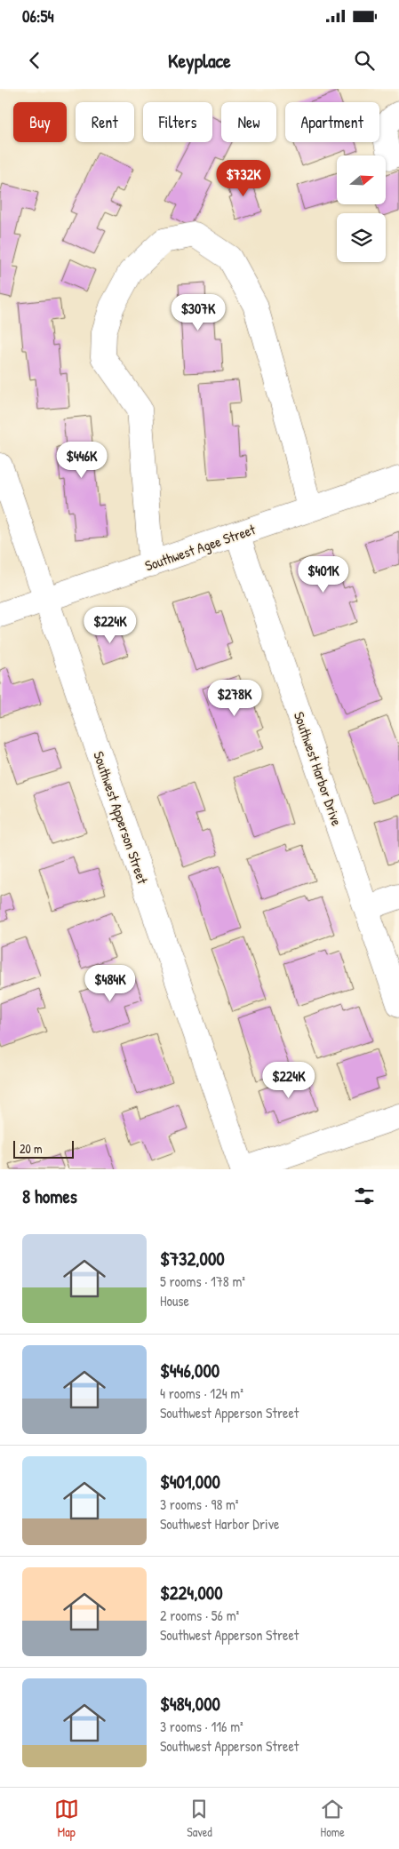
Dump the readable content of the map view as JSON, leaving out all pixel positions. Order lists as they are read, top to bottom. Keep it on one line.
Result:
{"streets":{"street":["Southwest Agee Street","Southwest Harbor Drive","Southwest Apperson Street"]},"crossings":[["Southwest Agee Street","Southwest Harbor Drive"],["Southwest Agee Street","Southwest Apperson Street"]],"scale_bar":"20 m","north":"right","page":{"status":"06:54","header":"Keyplace","chip":["Buy","Rent","Filters","New","Apartment"],"price":["$732K","$307K","$446K","$401K","$224K","$278K","$484K","$224K"],"scale":"20 m","heading":"8 homes","list":[{"name":"$732,000","note":"5 rooms · 178 m² · House"},{"name":"$446,000","note":"4 rooms · 124 m² · Southwest Apperson Street"},{"name":"$401,000","note":"3 rooms · 98 m² · Southwest Harbor Drive"},{"name":"$224,000","note":"2 rooms · 56 m² · Southwest Apperson Street"},{"name":"$484,000","note":"3 rooms · 116 m² · Southwest Apperson Street"}],"tabs":["Map","Saved","Home"]}}
